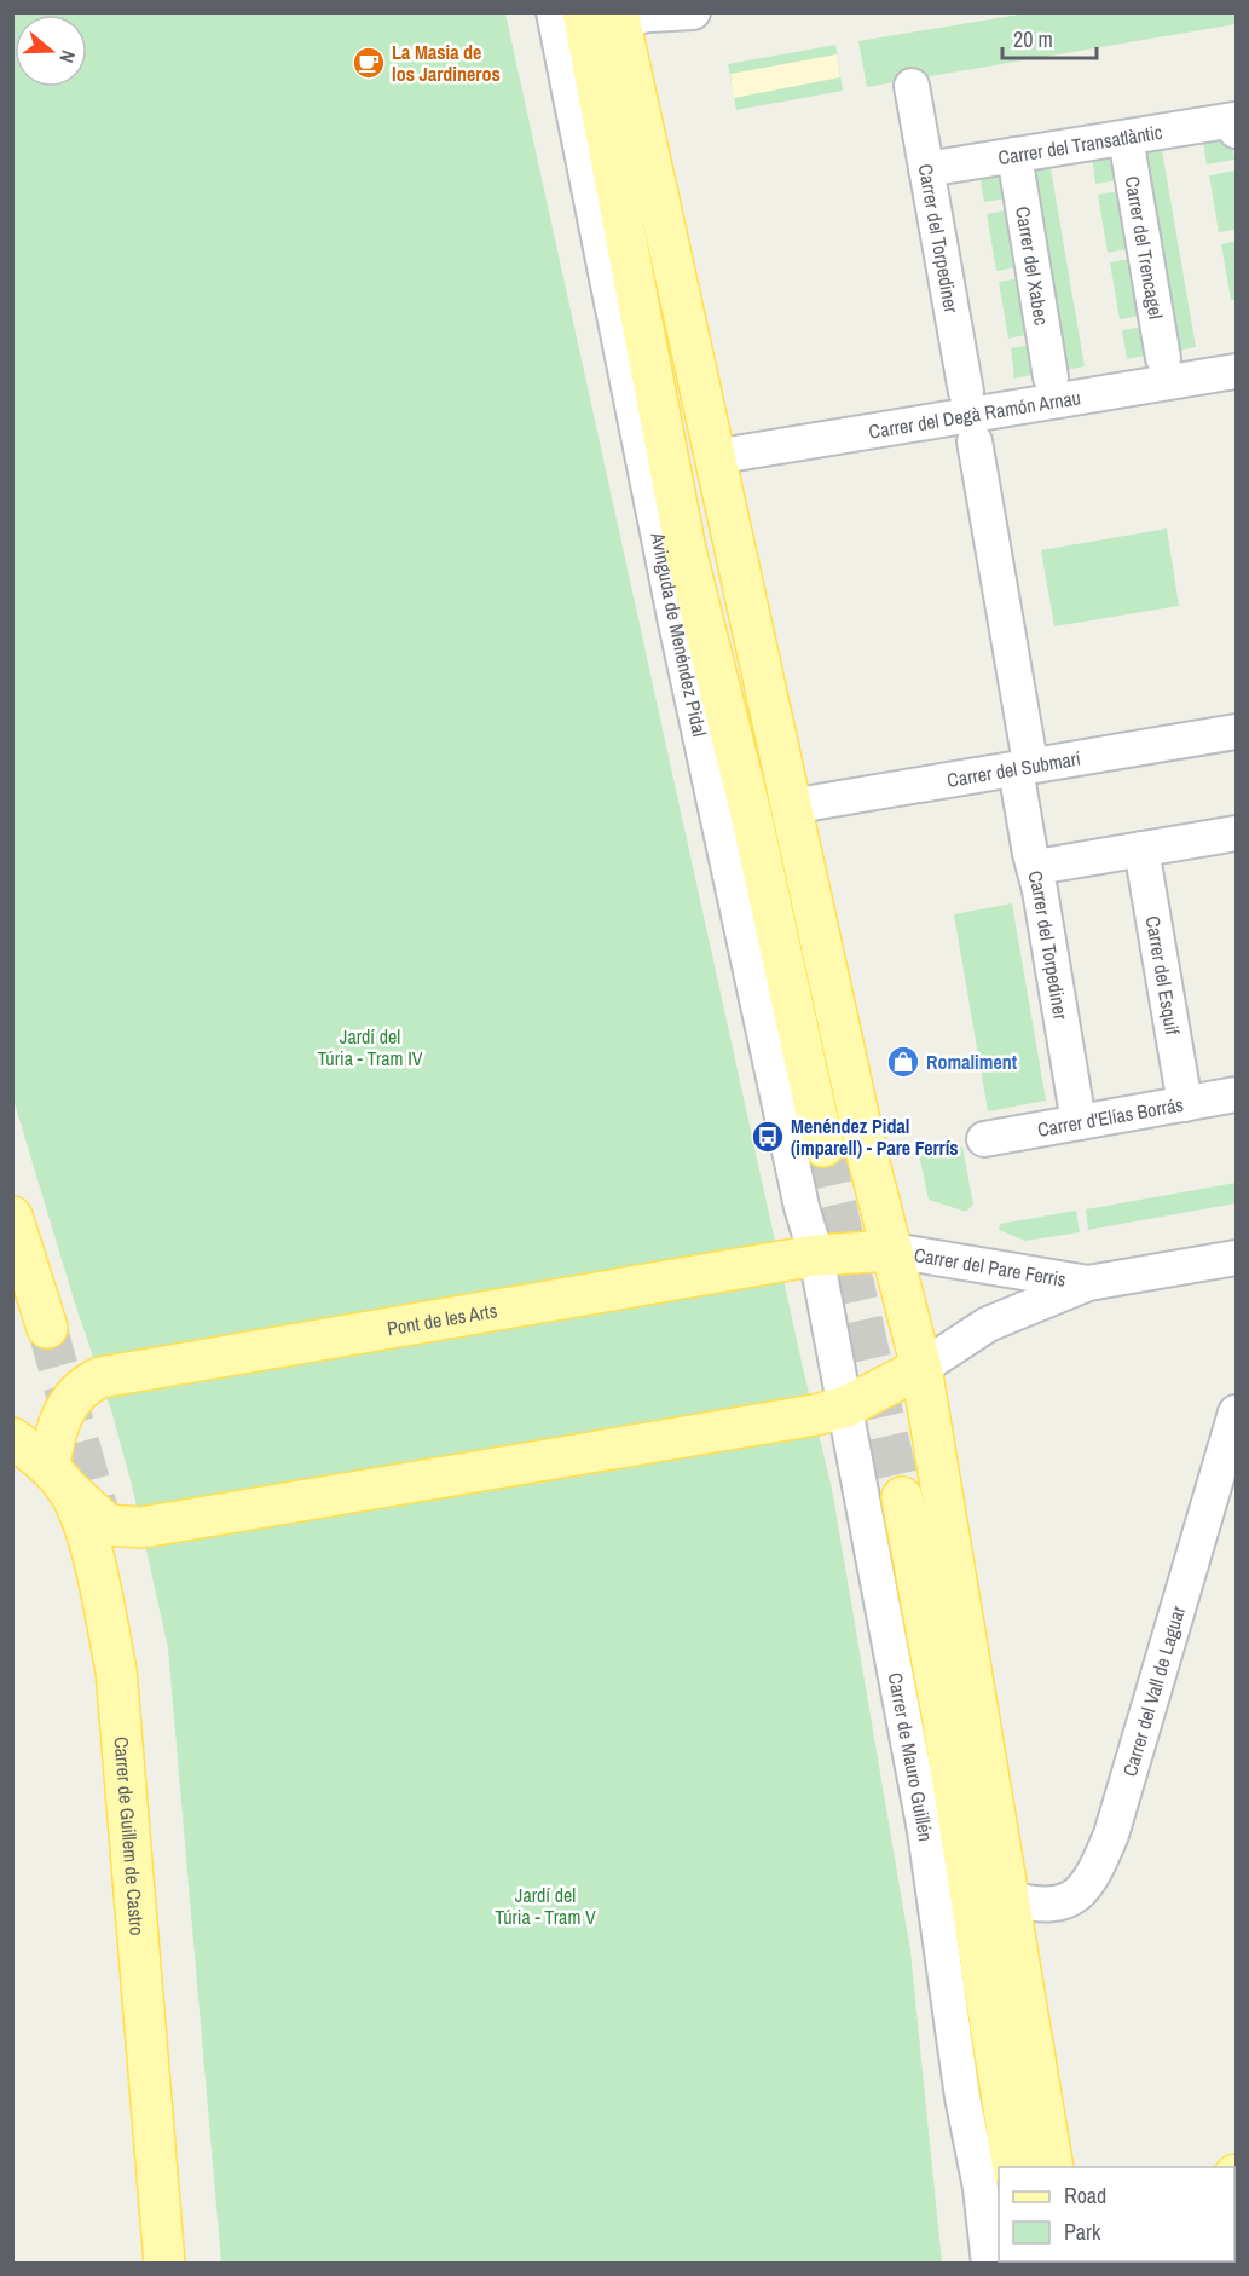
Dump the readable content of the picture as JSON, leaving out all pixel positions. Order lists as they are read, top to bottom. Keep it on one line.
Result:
{"streets":{"main road":["Avinguda de Menéndez Pidal","Pont de les Arts","Carrer de Mauro Guillén","Carrer de Guillem de Castro"],"street":["Carrer del Transatlàntic","Carrer del Torpediner","Carrer del Trencagel","Carrer del Xabec","Carrer del Degà Ramón Arnau","Carrer del Submarí","Carrer del Esquif","Carrer d'Elías Borrás","Carrer del Pare Ferris","Carrer del Vall de Laguar"]},"crossings":[["Carrer del Transatlàntic","Carrer del Torpediner"],["Carrer del Transatlàntic","Carrer del Trencagel"],["Carrer del Transatlàntic","Carrer del Xabec"],["Carrer del Torpediner","Carrer del Submarí"],["Carrer del Torpediner","Carrer d'Elías Borrás"],["Carrer del Degà Ramón Arnau","Avinguda de Menéndez Pidal"],["Avinguda de Menéndez Pidal","Carrer del Submarí"],["Avinguda de Menéndez Pidal","Carrer del Pare Ferris"],["Avinguda de Menéndez Pidal","Pont de les Arts"],["Avinguda de Menéndez Pidal","Carrer de Mauro Guillén"],["Carrer del Esquif","Carrer d'Elías Borrás"],["Carrer del Pare Ferris","Pont de les Arts"],["Pont de les Arts","Carrer de Mauro Guillén"],["Pont de les Arts","Carrer de Guillem de Castro"]],"parks":["Jardí del Túria - Tram IV","Jardí del Túria - Tram V"],"places":{"cafe":["La Masia de los Jardineros"],"shop":["Romaliment"],"bus stop":["Menéndez Pidal (imparell) - Pare Ferrís"]},"legend":["Road","Park"],"scale_bar":"20 m","north":"right"}
